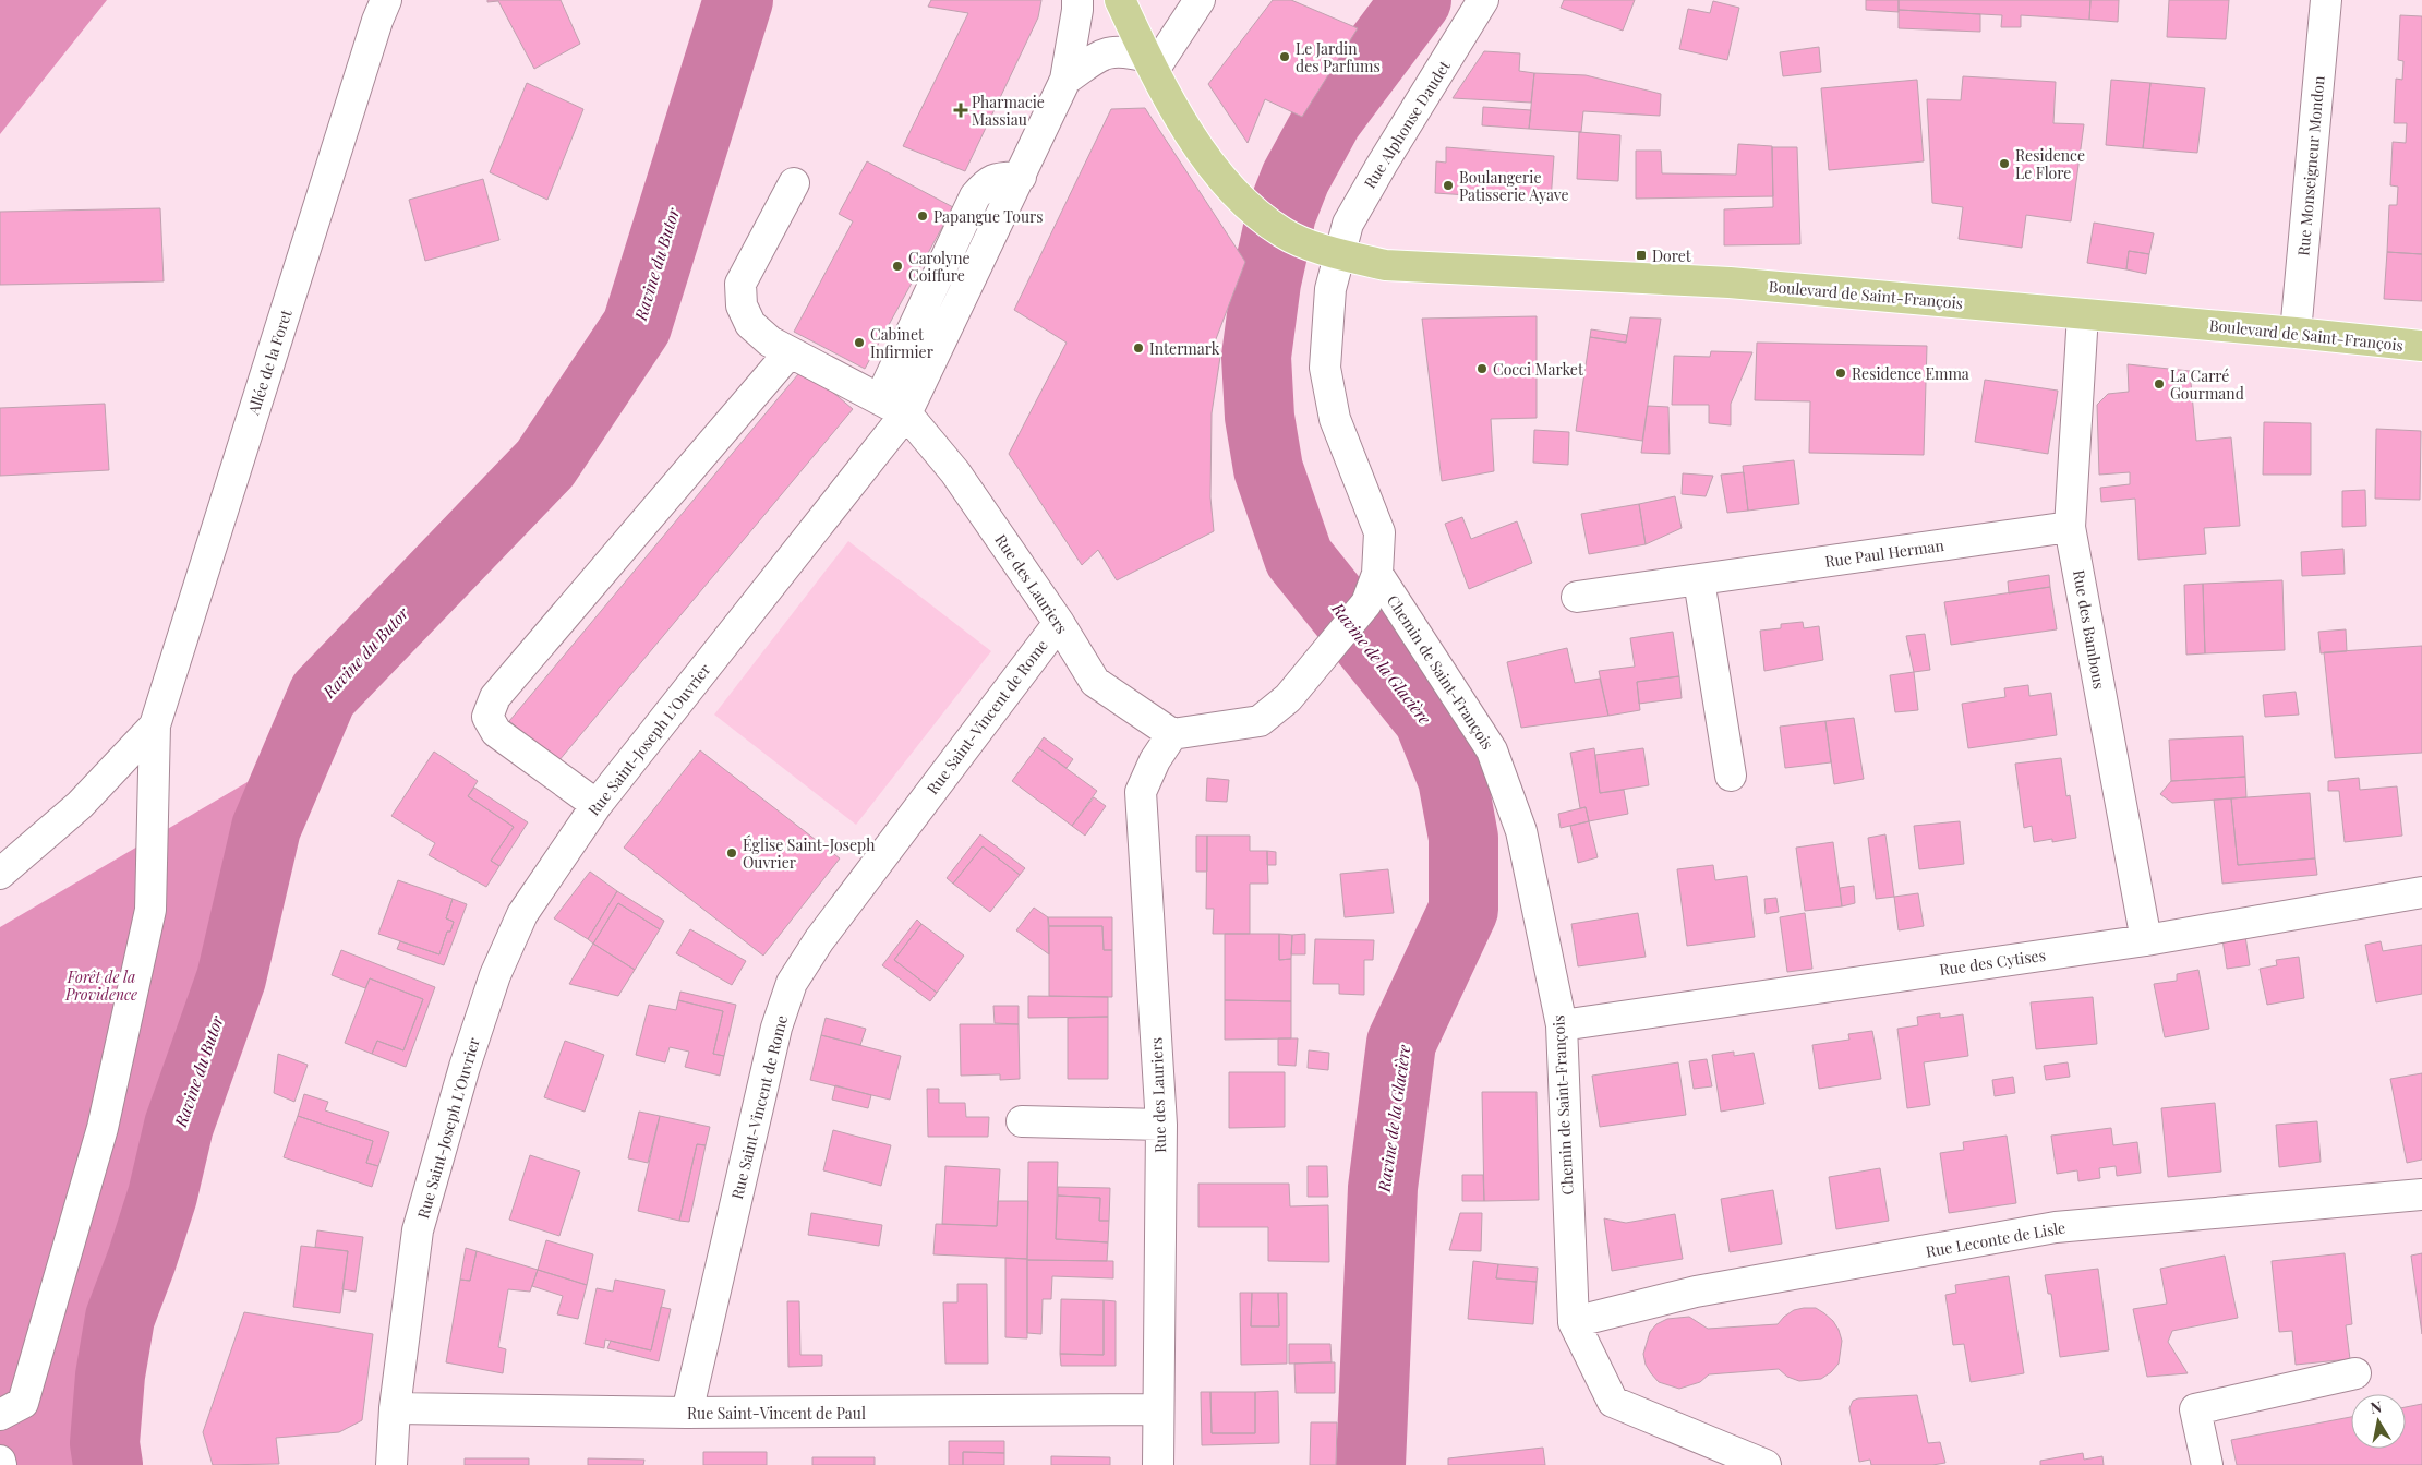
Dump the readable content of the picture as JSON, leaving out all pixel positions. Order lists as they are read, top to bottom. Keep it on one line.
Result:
{"streets":{"main road":["Boulevard de Saint-François"],"street":["Rue Alphonse Daudet","Rue Monseigneur Mondon","Allée de la Foret","Rue Paul Herman","Rue des Lauriers","Rue des Bambous","Chemin de Saint-François","Rue Saint-Vincent de Rome","Rue Saint-Joseph L'Ouvrier","Rue des Cytises","Rue Leconte de Lisle","Rue Saint-Vincent de Paul"]},"crossings":[["Rue Alphonse Daudet","Boulevard de Saint-François"],["Rue Monseigneur Mondon","Boulevard de Saint-François"],["Boulevard de Saint-François","Rue des Bambous"],["Boulevard de Saint-François","Rue Saint-Joseph L'Ouvrier"],["Rue Paul Herman","Rue des Bambous"],["Rue des Lauriers","Rue Saint-Vincent de Rome"],["Rue des Lauriers","Rue Saint-Joseph L'Ouvrier"],["Rue des Lauriers","Rue Saint-Vincent de Paul"],["Rue des Bambous","Rue des Cytises"],["Chemin de Saint-François","Rue des Cytises"],["Chemin de Saint-François","Rue Leconte de Lisle"],["Rue Saint-Vincent de Rome","Rue Saint-Vincent de Paul"],["Rue Saint-Joseph L'Ouvrier","Rue Saint-Vincent de Paul"]],"water":["Ravine du Butor","Ravine de la Glacière"],"parks":["Forêt de la Providence"],"places":{"other":["Le Jardin des Parfums","Residence Le Flore","Boulangerie Patisserie Ayave","Papangue Tours","Carolyne Coiffure","Cabinet Infirmier","Intermark","Cocci Market","Residence Emma","La Carré Gourmand","Église Saint-Joseph Ouvrier"],"health":["Pharmacie Massiau"],"transit":["Doret"]},"north":"top"}
